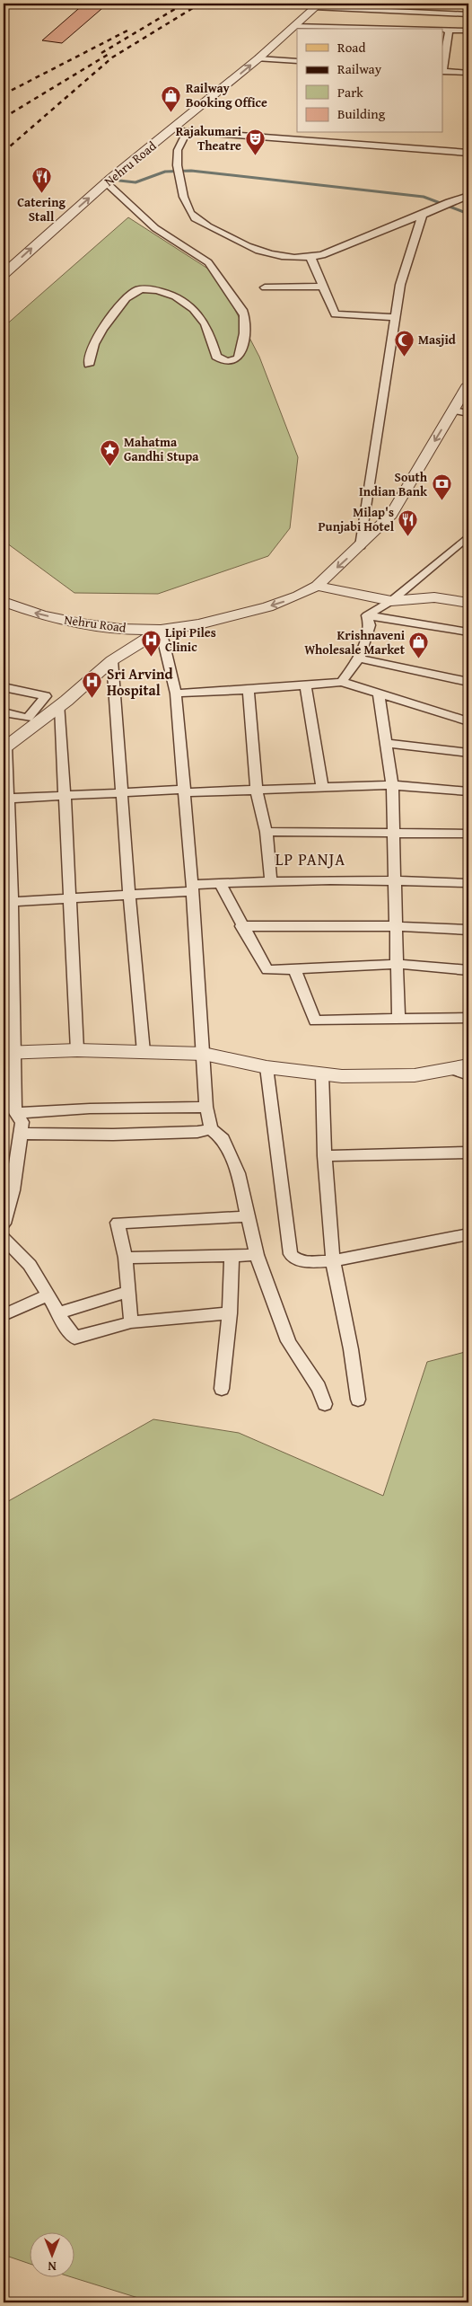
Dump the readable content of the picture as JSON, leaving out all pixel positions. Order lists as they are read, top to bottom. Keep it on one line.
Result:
{"streets":{"street":["Nehru Road"]},"districts":["LP PANJA"],"places":{"shop":["Railway Booking Office","Krishnaveni Wholesale Market"],"theatre":["Rajakumari Theatre"],"restaurant":["Catering Stall","Milap's Punjabi Hotel"],"mosque":["Masjid"],"place":["Mahatma Gandhi Stupa"],"bank":["South Indian Bank"],"hospital":["Lipi Piles Clinic","Sri Arvind Hospital"]},"legend":["Road","Railway","Park","Building"],"north":"bottom"}
